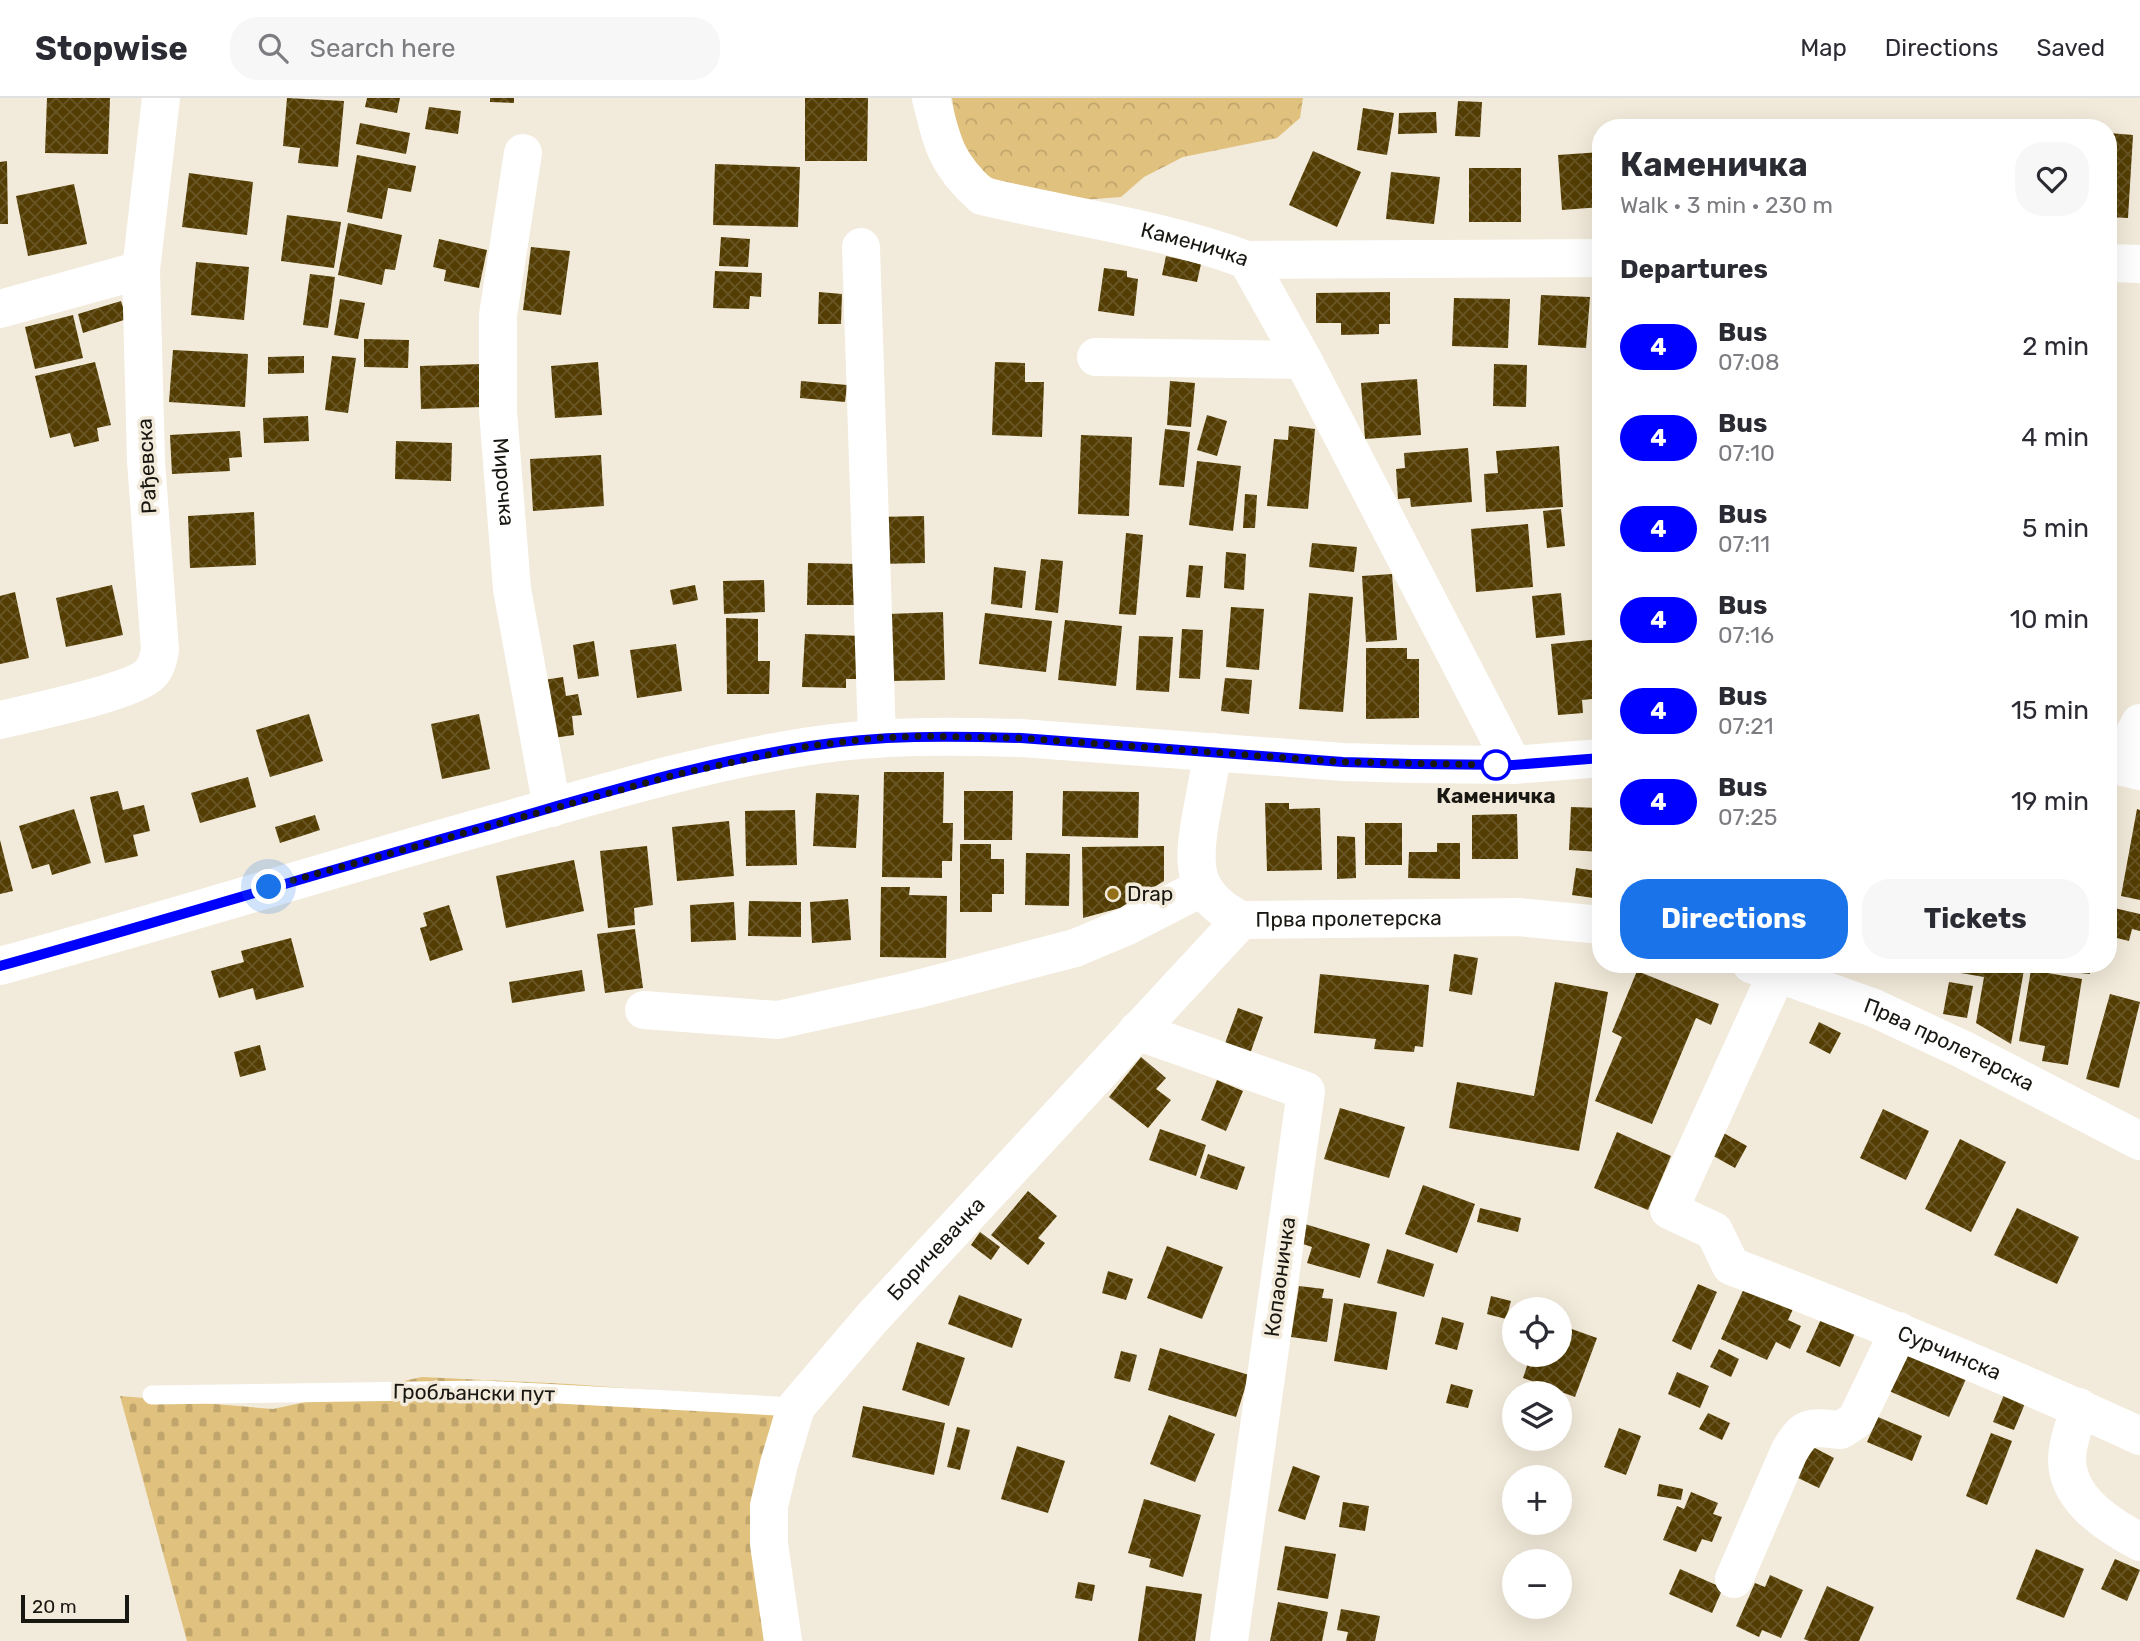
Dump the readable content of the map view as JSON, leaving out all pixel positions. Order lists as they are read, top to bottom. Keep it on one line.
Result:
{"streets":{"street":["Каменичка","Рађевска","Мирочка","Прва пролетерска","Боричевачка","Копаоничка","Сурчинска"],"lane":["Гробљански пут"]},"crossings":[["Прва пролетерска","Боричевачка"],["Боричевачка","Копаоничка"],["Боричевачка","Гробљански пут"]],"places":["Каменичка","Drap"],"lines":["bus line 4"],"scale_bar":"20 m","page":{"header":"Stopwise","search":"Search here","nav":["Map","Directions","Saved"],"heading":[["Каменичка","Walk · 3 min · 230 m"],"Departures"],"list":[{"mark":"4","name":"Bus","note":"07:08","value":"2 min"},{"mark":"4","name":"Bus","note":"07:10","value":"4 min"},{"mark":"4","name":"Bus","note":"07:11","value":"5 min"},{"mark":"4","name":"Bus","note":"07:16","value":"10 min"},{"mark":"4","name":"Bus","note":"07:21","value":"15 min"},{"mark":"4","name":"Bus","note":"07:25","value":"19 min"}],"buttons":["Directions","Tickets"],"map_buttons":["+","−"],"scale":"20 m"}}
